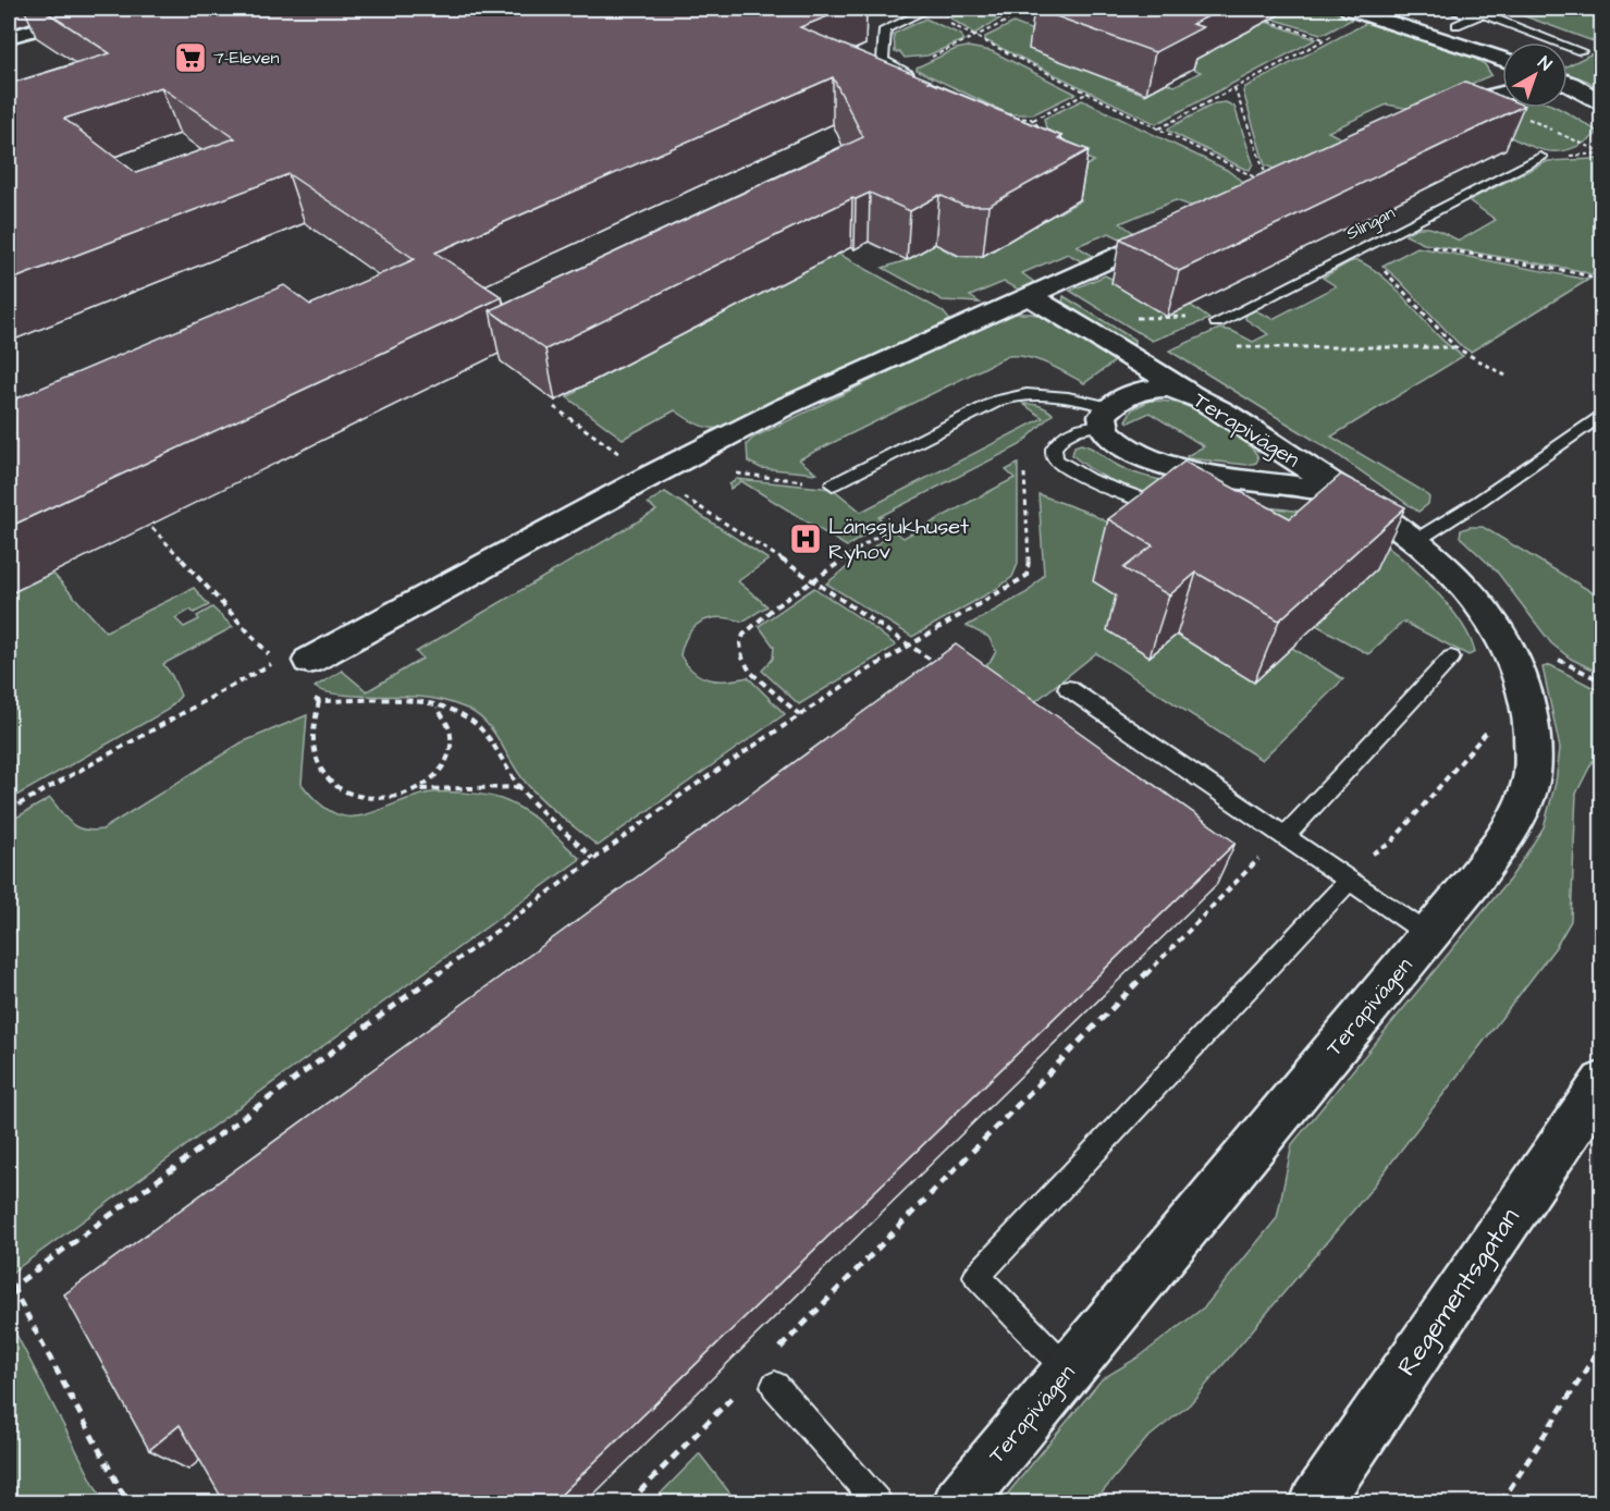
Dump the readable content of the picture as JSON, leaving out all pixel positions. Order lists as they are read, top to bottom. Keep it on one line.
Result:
{"streets":{"street":["Terapivägen","Regementsgatan"],"lane":["Slingan"]},"places":{"supermarket":["7-Eleven"],"hospital":["Länssjukhuset Ryhov"]},"north":"top right"}
